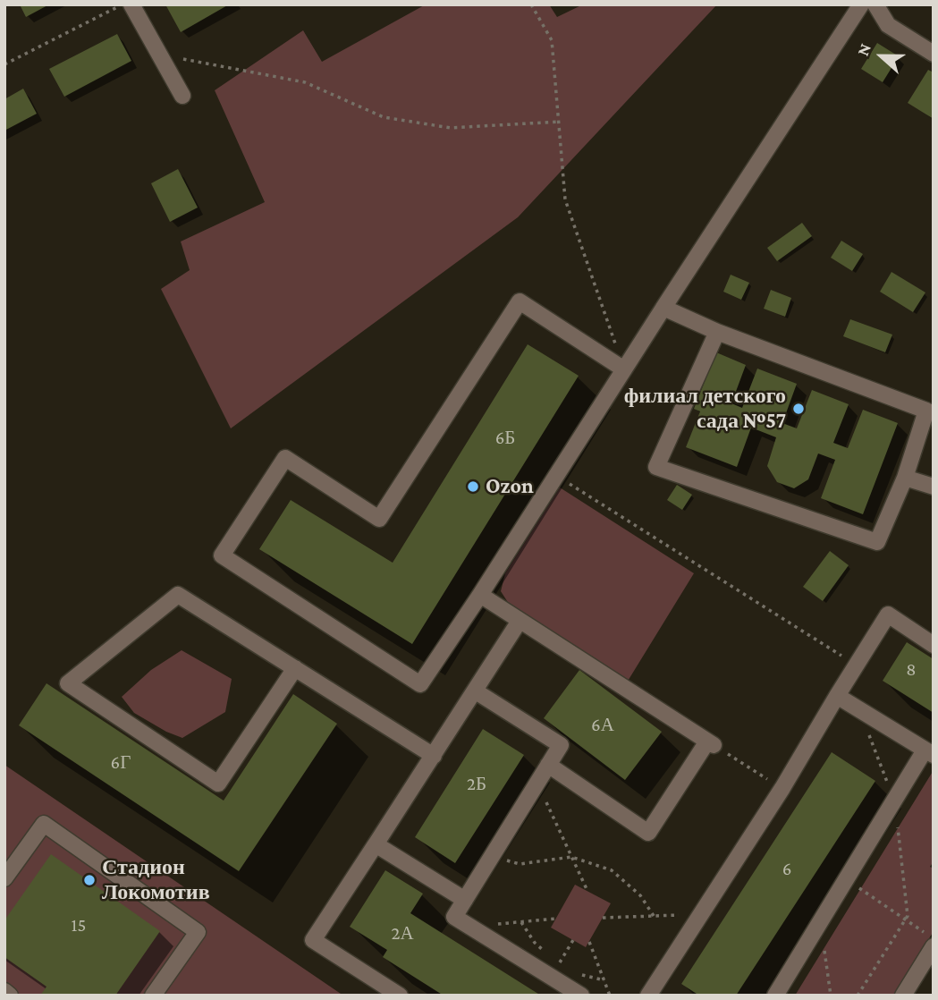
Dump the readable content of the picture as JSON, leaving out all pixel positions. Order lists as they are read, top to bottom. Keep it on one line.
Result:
{"places":["филиал детского сада №57","Ozon","Стадион Локомотив"],"house_numbers":["6Б","8","6А","6Г","2Б","6","15","2А"],"north":"left"}
